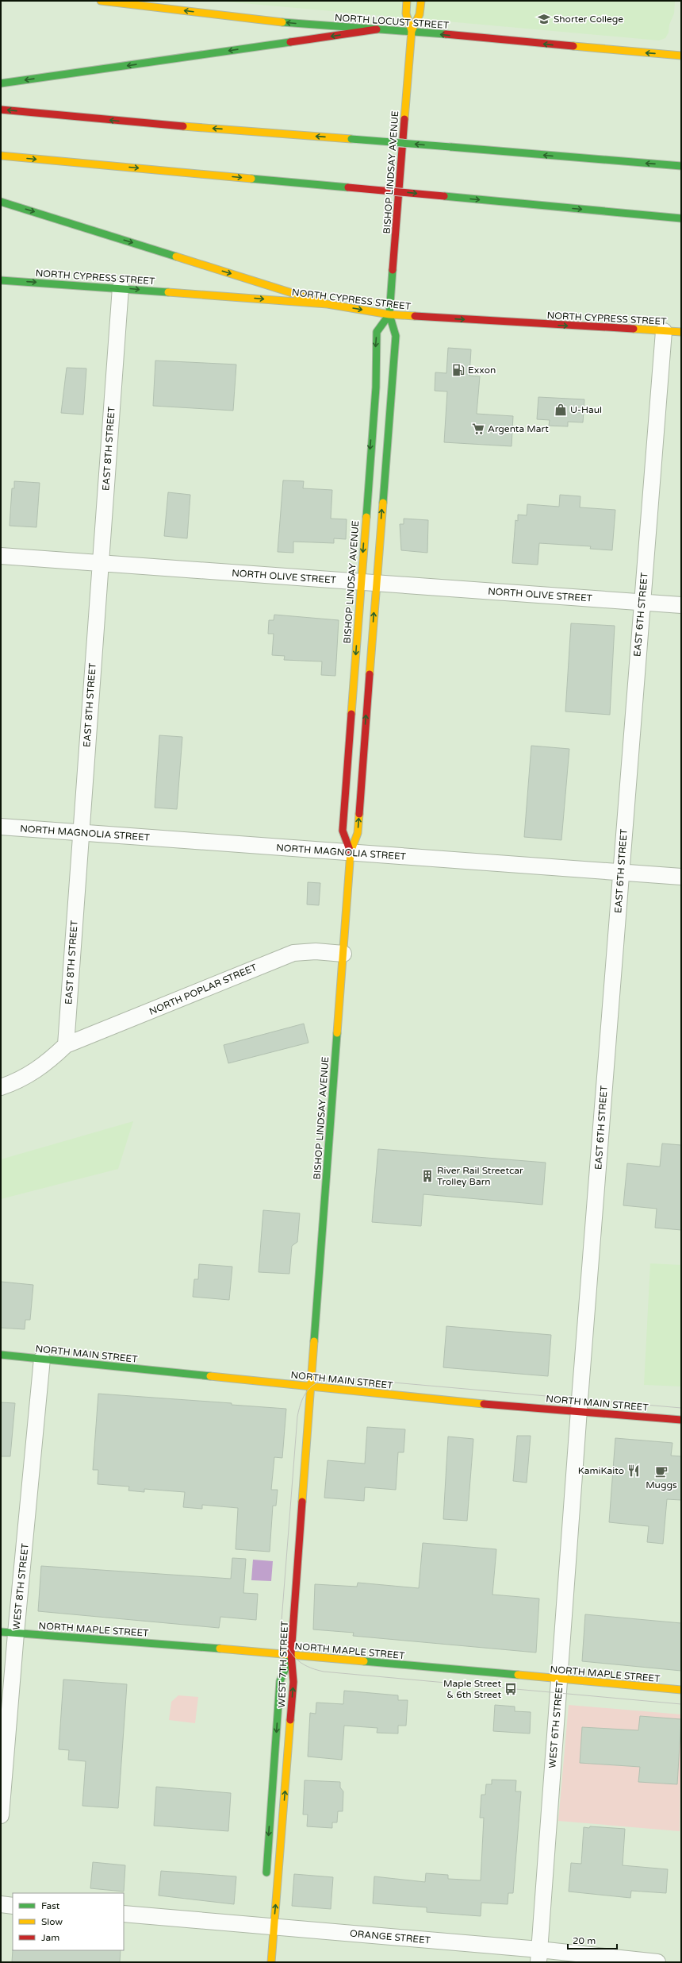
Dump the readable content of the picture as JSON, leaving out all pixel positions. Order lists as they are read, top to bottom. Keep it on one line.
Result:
{"streets":{"main road":["NORTH LOCUST STREET","BISHOP LINDSAY AVENUE","NORTH CYPRESS STREET","NORTH MAIN STREET","NORTH MAPLE STREET","WEST 7TH STREET"],"street":["EAST 8TH STREET","NORTH OLIVE STREET","EAST 6TH STREET","NORTH MAGNOLIA STREET","NORTH POPLAR STREET","WEST 8TH STREET","WEST 6TH STREET","ORANGE STREET"]},"crossings":[["NORTH LOCUST STREET","BISHOP LINDSAY AVENUE"],["BISHOP LINDSAY AVENUE","NORTH CYPRESS STREET"],["BISHOP LINDSAY AVENUE","NORTH OLIVE STREET"],["BISHOP LINDSAY AVENUE","NORTH MAGNOLIA STREET"],["BISHOP LINDSAY AVENUE","NORTH POPLAR STREET"],["BISHOP LINDSAY AVENUE","NORTH MAIN STREET"],["BISHOP LINDSAY AVENUE","WEST 7TH STREET"],["NORTH CYPRESS STREET","EAST 8TH STREET"],["NORTH CYPRESS STREET","EAST 6TH STREET"],["EAST 8TH STREET","NORTH OLIVE STREET"],["EAST 8TH STREET","NORTH MAGNOLIA STREET"],["EAST 8TH STREET","NORTH POPLAR STREET"],["NORTH OLIVE STREET","EAST 6TH STREET"],["EAST 6TH STREET","NORTH MAGNOLIA STREET"],["EAST 6TH STREET","NORTH MAIN STREET"],["EAST 6TH STREET","WEST 6TH STREET"],["NORTH MAIN STREET","WEST 8TH STREET"],["NORTH MAIN STREET","WEST 7TH STREET"],["NORTH MAIN STREET","WEST 6TH STREET"],["WEST 8TH STREET","NORTH MAPLE STREET"],["NORTH MAPLE STREET","WEST 7TH STREET"],["NORTH MAPLE STREET","WEST 6TH STREET"],["WEST 7TH STREET","ORANGE STREET"],["WEST 6TH STREET","ORANGE STREET"]],"places":{"school or university":["Shorter College"],"fuel station":["Exxon"],"shop":["U-Haul"],"supermarket":["Argenta Mart"],"building":["River Rail Streetcar Trolley Barn"],"restaurant":["KamiKaito"],"cafe":["Muggs"],"bus stop":["Maple Street & 6th Street"]},"legend":["Fast","Slow","Jam"],"scale_bar":"20 m"}
